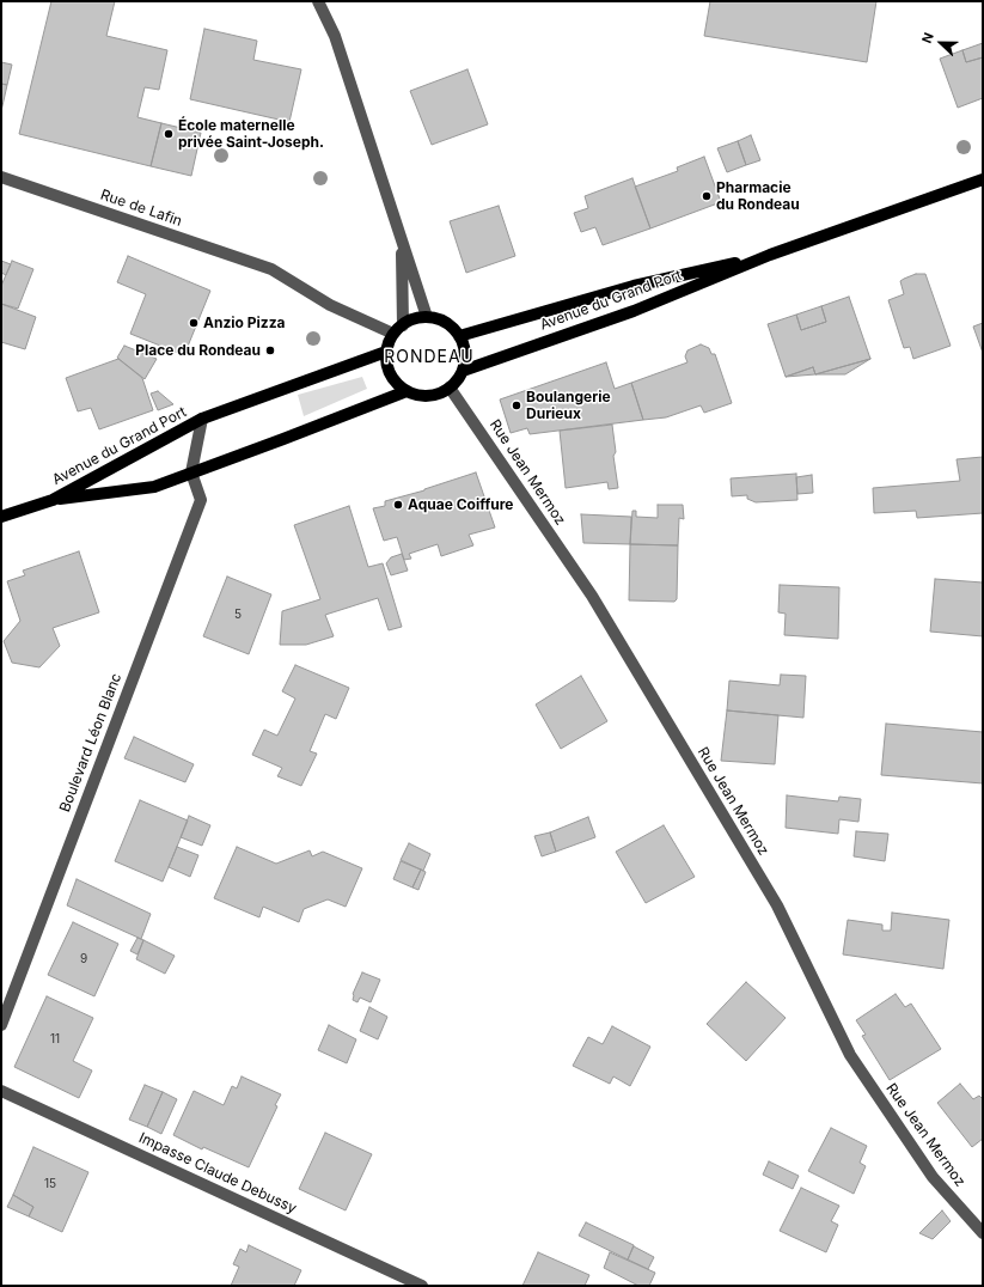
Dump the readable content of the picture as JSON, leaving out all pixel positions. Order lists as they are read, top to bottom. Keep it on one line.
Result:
{"streets":{"main road":["Avenue du Grand Port"],"street":["Rue de Lafin","Rue Jean Mermoz","Boulevard Léon Blanc","Impasse Claude Debussy"]},"crossings":[["Rue de Lafin","Avenue du Grand Port"],["Rue de Lafin","Rue Jean Mermoz"],["Avenue du Grand Port","Rue Jean Mermoz"],["Avenue du Grand Port","Boulevard Léon Blanc"]],"districts":["RONDEAU"],"places":["École maternelle privée Saint-Joseph.","Pharmacie du Rondeau","Anzio Pizza","Place du Rondeau","Boulangerie Durieux","Aquae Coiffure"],"house_numbers":["5","9","11","15"],"north":"left"}
